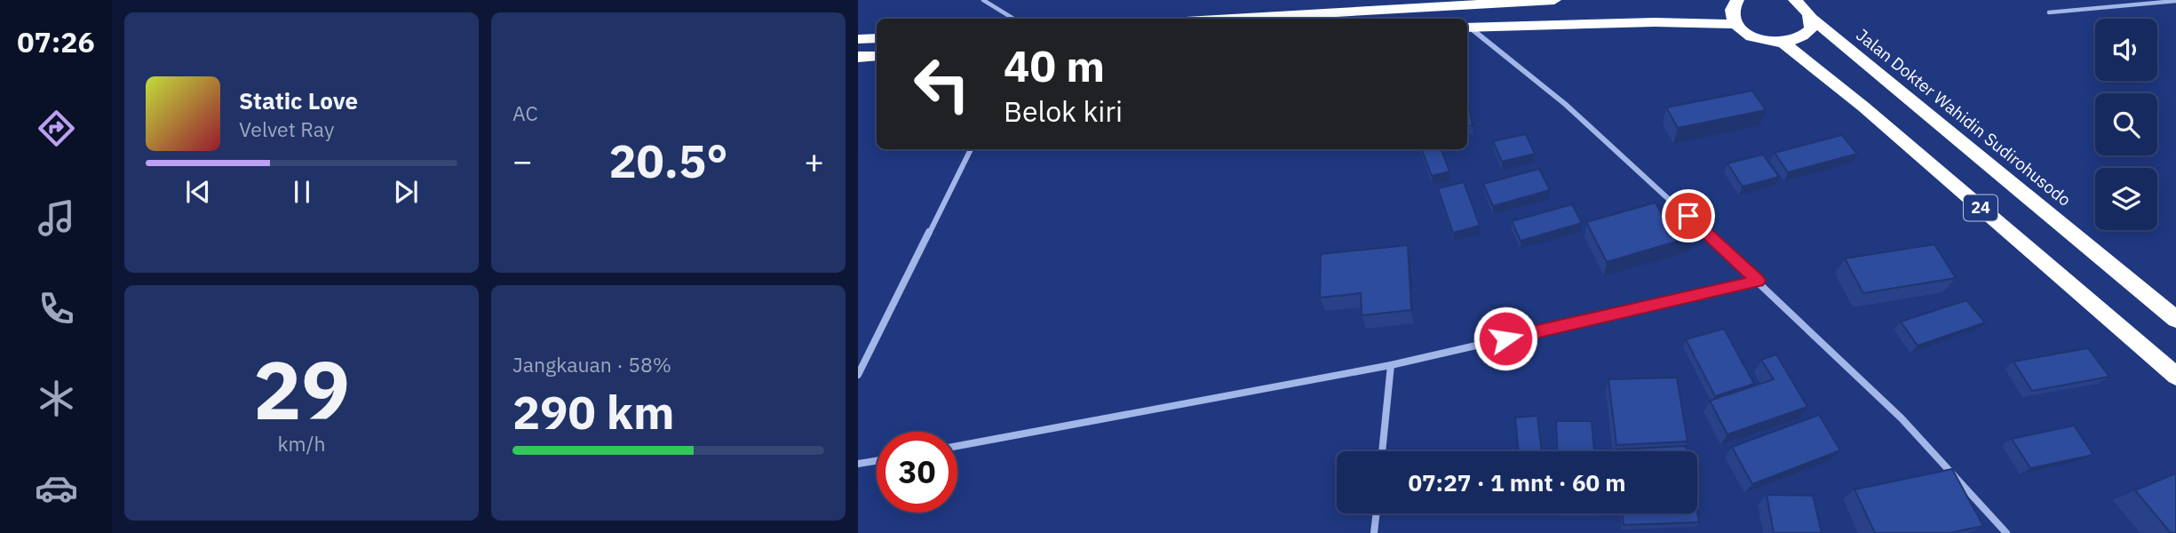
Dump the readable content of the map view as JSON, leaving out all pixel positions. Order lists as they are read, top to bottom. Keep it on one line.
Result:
{"streets":{"highway":["Jalan Dokter Wahidin Sudirohusodo","24"]},"crossings":[["Jalan Dokter Wahidin Sudirohusodo","24"]],"page":{"tabs":"07:26","tile":["AC",["29","km/h"],["Jangkauan · 58%","290 km"]],"turn":["40 m","Belok kiri"],"song":["Static Love","Velvet Ray"],"heat":["−","20.5°","+"],"limit":"30","trip":"07:27 · 1 mnt · 60 m"}}
